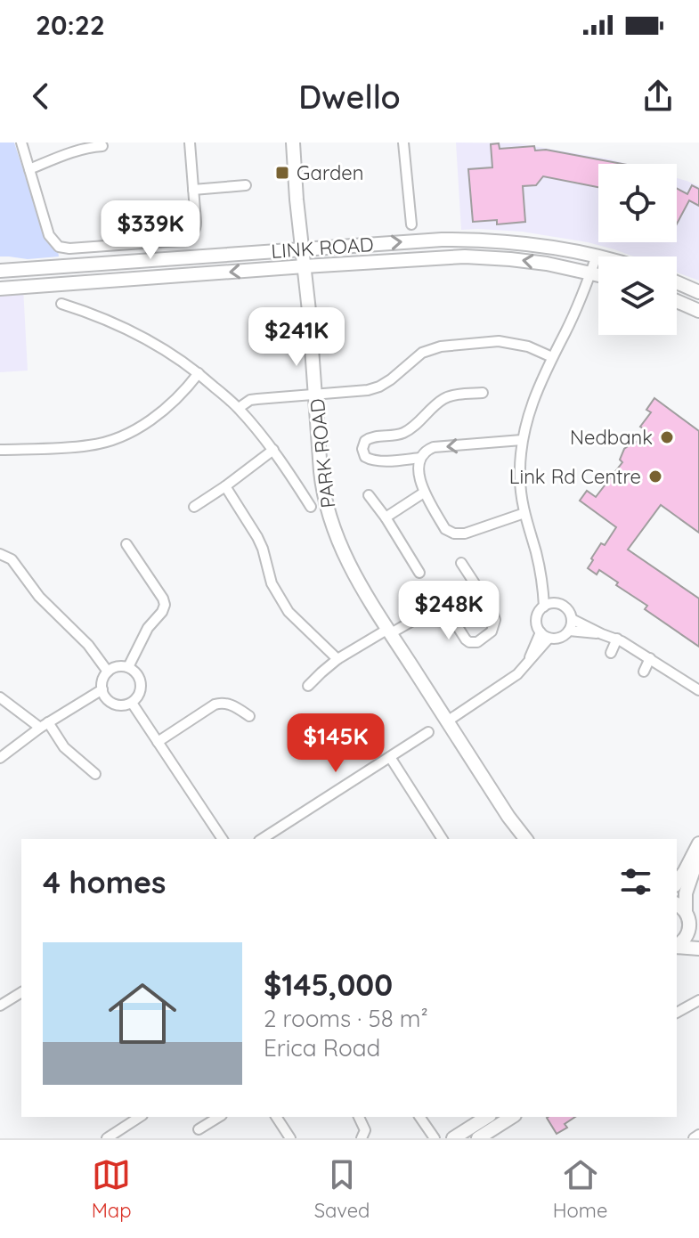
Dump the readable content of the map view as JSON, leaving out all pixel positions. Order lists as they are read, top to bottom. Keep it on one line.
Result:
{"streets":{"street":["LINK ROAD","PARK ROAD"]},"crossings":[["LINK ROAD","PARK ROAD"]],"places":{"transit":["Garden"],"other":["Nedbank","Link Rd Centre"]},"page":{"status":"20:22","header":"Dwello","price":["$339K","$241K","$248K","$145K"],"heading":"4 homes","list":[{"name":"$145,000","note":"2 rooms · 58 m² · Erica Road"}],"tabs":["Map","Saved","Home"]}}
